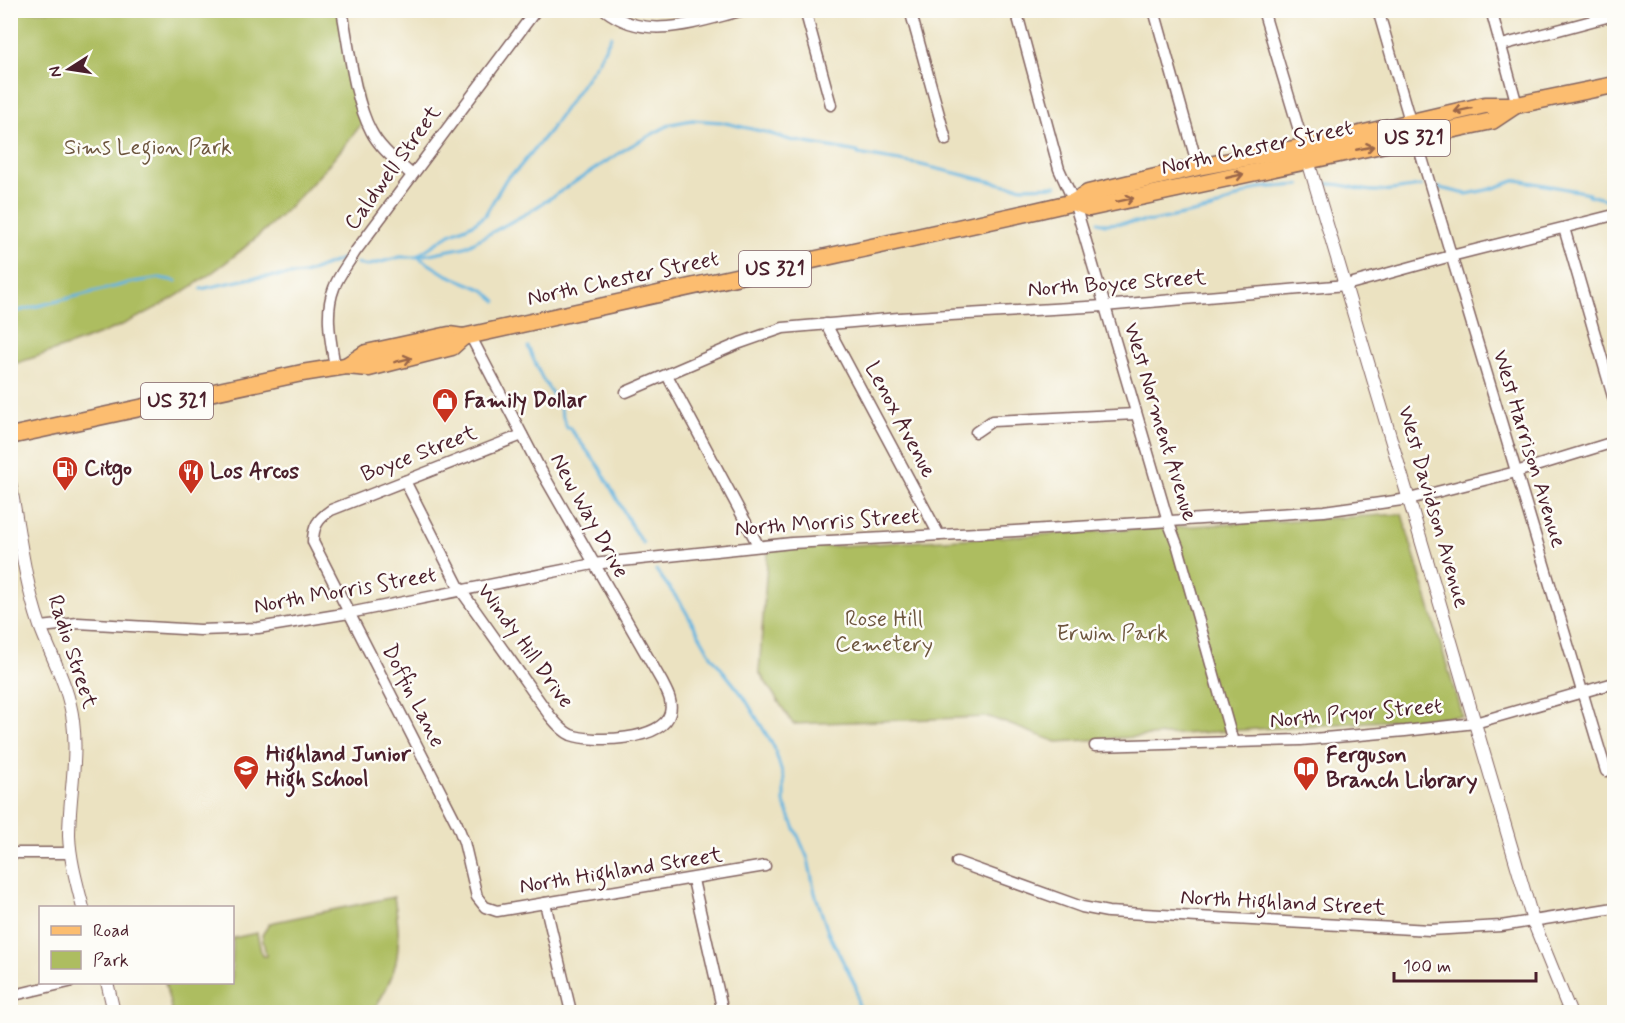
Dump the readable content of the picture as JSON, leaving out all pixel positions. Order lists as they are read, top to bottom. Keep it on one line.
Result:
{"streets":{"main road":["US 321","North Chester Street"],"street":["Caldwell Street","North Boyce Street","Lenox Avenue","West Norment Avenue","West Harrison Avenue","Boyce Street","West Davidson Avenue","New Way Drive","North Morris Street","Windy Hill Drive","Radio Street","Doffin Lane","North Pryor Street","North Highland Street"]},"crossings":[["North Chester Street","Caldwell Street"],["North Chester Street","West Norment Avenue"],["North Chester Street","West Harrison Avenue"],["North Chester Street","West Davidson Avenue"],["North Chester Street","New Way Drive"],["North Boyce Street","Lenox Avenue"],["North Boyce Street","West Norment Avenue"],["North Boyce Street","West Harrison Avenue"],["North Boyce Street","West Davidson Avenue"],["Lenox Avenue","North Morris Street"],["West Norment Avenue","North Morris Street"],["West Norment Avenue","North Pryor Street"],["West Harrison Avenue","North Morris Street"],["West Harrison Avenue","North Pryor Street"],["Boyce Street","New Way Drive"],["Boyce Street","Windy Hill Drive"],["Boyce Street","Doffin Lane"],["West Davidson Avenue","North Morris Street"],["West Davidson Avenue","North Pryor Street"],["West Davidson Avenue","North Highland Street"],["New Way Drive","North Morris Street"],["New Way Drive","Windy Hill Drive"],["North Morris Street","Windy Hill Drive"],["North Morris Street","Radio Street"],["North Morris Street","Doffin Lane"],["Doffin Lane","North Highland Street"]],"parks":["Sims Legion Park","Rose Hill Cemetery","Erwin Park"],"places":{"shop":["Family Dollar"],"fuel station":["Citgo"],"restaurant":["Los Arcos"],"school or university":["Highland Junior High School"],"library":["Ferguson Branch Library"]},"legend":["Road","Park"],"scale_bar":"100 m","north":"left"}
